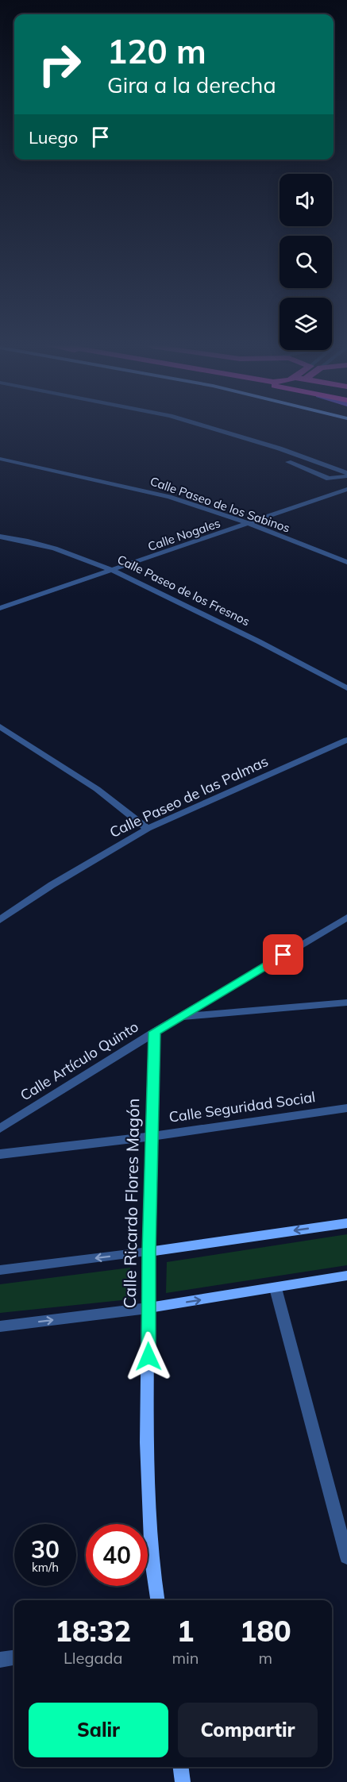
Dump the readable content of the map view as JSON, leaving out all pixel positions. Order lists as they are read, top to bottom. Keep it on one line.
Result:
{"streets":{"street":["Calle Paseo de los Sabinos","Calle Nogales","Calle Paseo de los Fresnos","Calle Paseo de las Palmas","Calle Artículo Quinto","Calle Seguridad Social","Calle Ricardo Flores Magón"]},"crossings":[["Calle Paseo de los Sabinos","Calle Nogales"],["Calle Nogales","Calle Paseo de los Fresnos"],["Calle Artículo Quinto","Calle Ricardo Flores Magón"],["Calle Seguridad Social","Calle Ricardo Flores Magón"]],"page":{"turn":["120 m","Gira a la derecha"],"then":"Luego","speed":"30 km/h","limit":"40","eta":["18:32","Llegada","1","min","180","m"],"buttons":["Salir","Compartir"]}}
